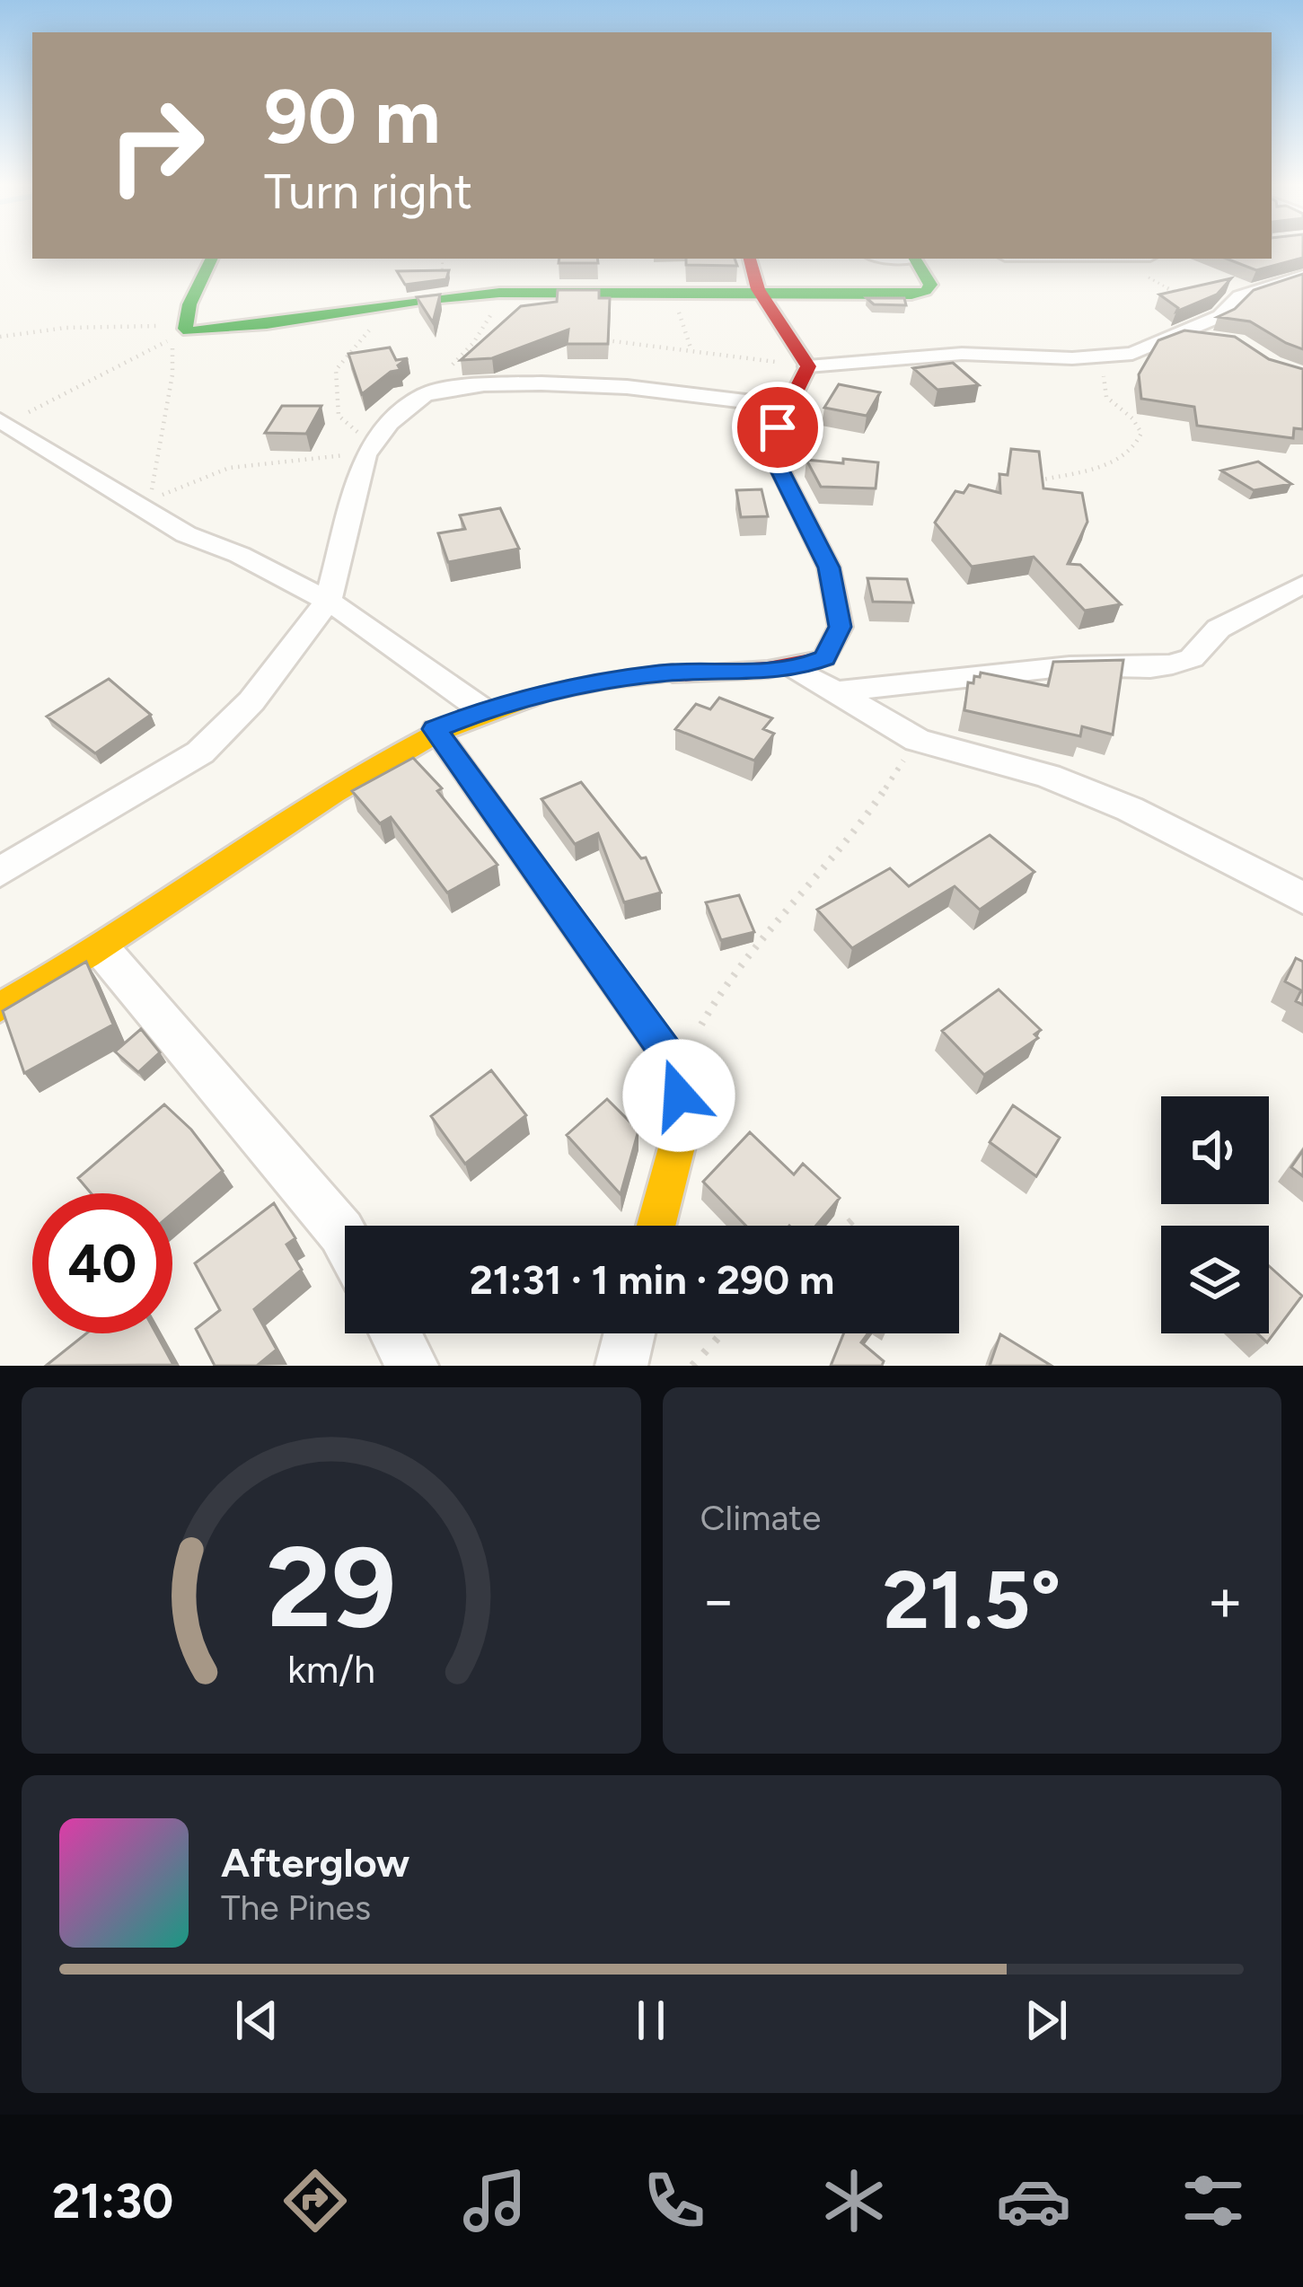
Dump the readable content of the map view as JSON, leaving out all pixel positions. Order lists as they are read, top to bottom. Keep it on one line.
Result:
{"page":{"turn":["90 m","Turn right"],"limit":"40","trip":"21:31 · 1 min · 290 m","tile":"Climate","heat":["−","21.5°","+"],"song":["Afterglow","The Pines"],"tabs":"21:30","gauge":["29","km/h"]}}
